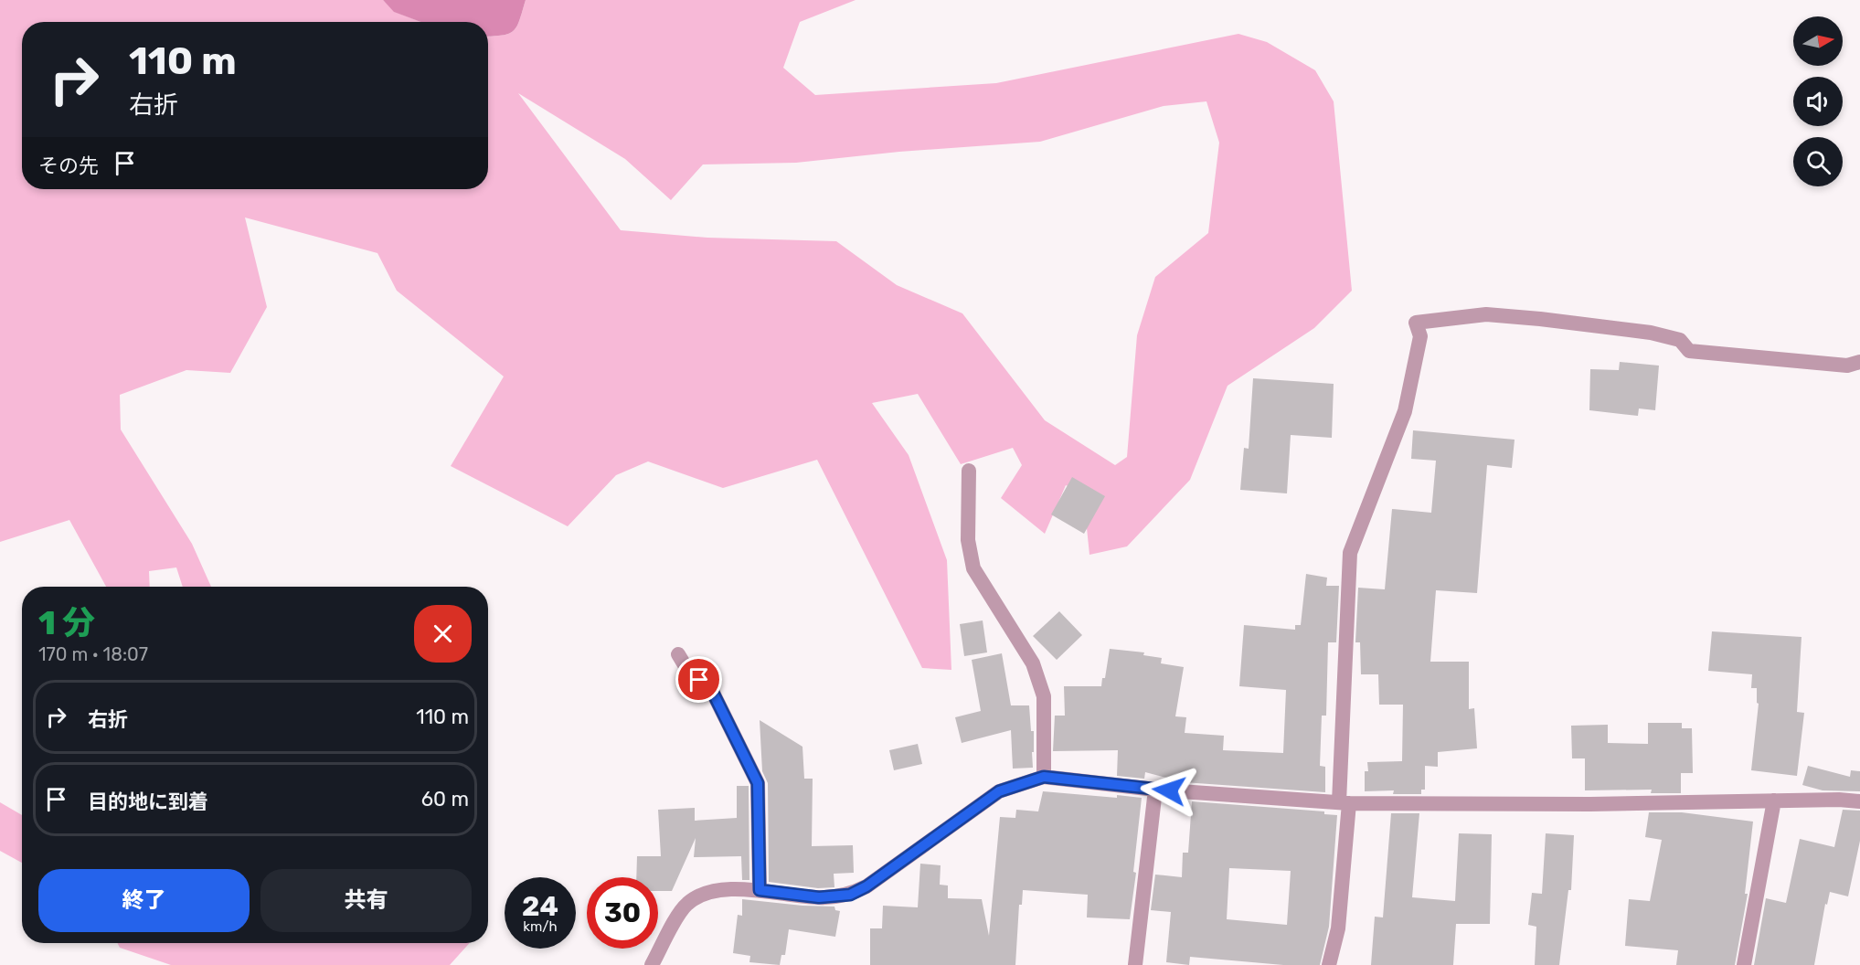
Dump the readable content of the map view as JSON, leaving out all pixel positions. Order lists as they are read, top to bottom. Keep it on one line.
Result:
{"north":"right","page":{"turn":["110 m","右折"],"then":"その先","heading":["1 分","170 m · 18:07"],"list":[{"name":"右折","value":"110 m"},{"name":"目的地に到着","value":"60 m"}],"buttons":["終了","共有"],"speed":"24 km/h","limit":"30"}}
